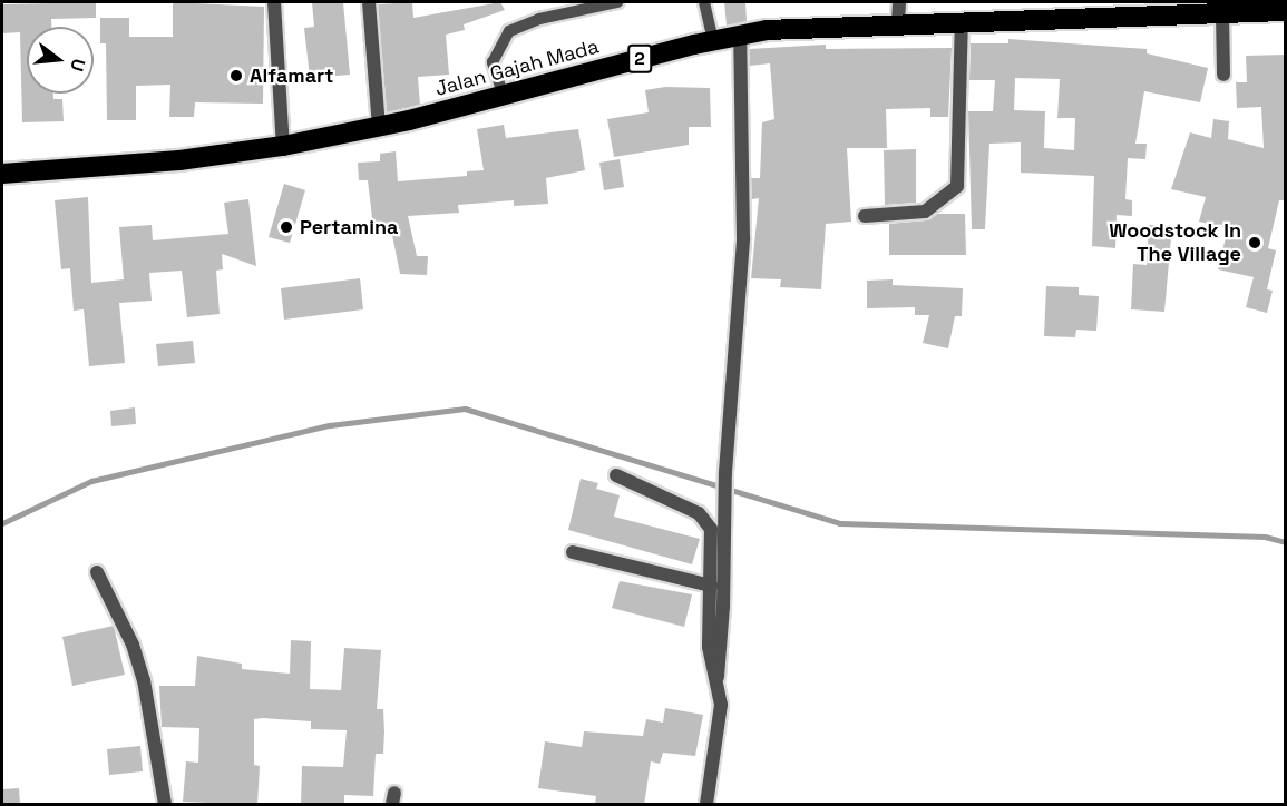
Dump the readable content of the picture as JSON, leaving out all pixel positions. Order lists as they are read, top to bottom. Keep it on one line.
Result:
{"streets":{"highway":["2","Jalan Gajah Mada"]},"places":["Alfamart","Pertamina","Woodstock In The Village"],"north":"right"}
